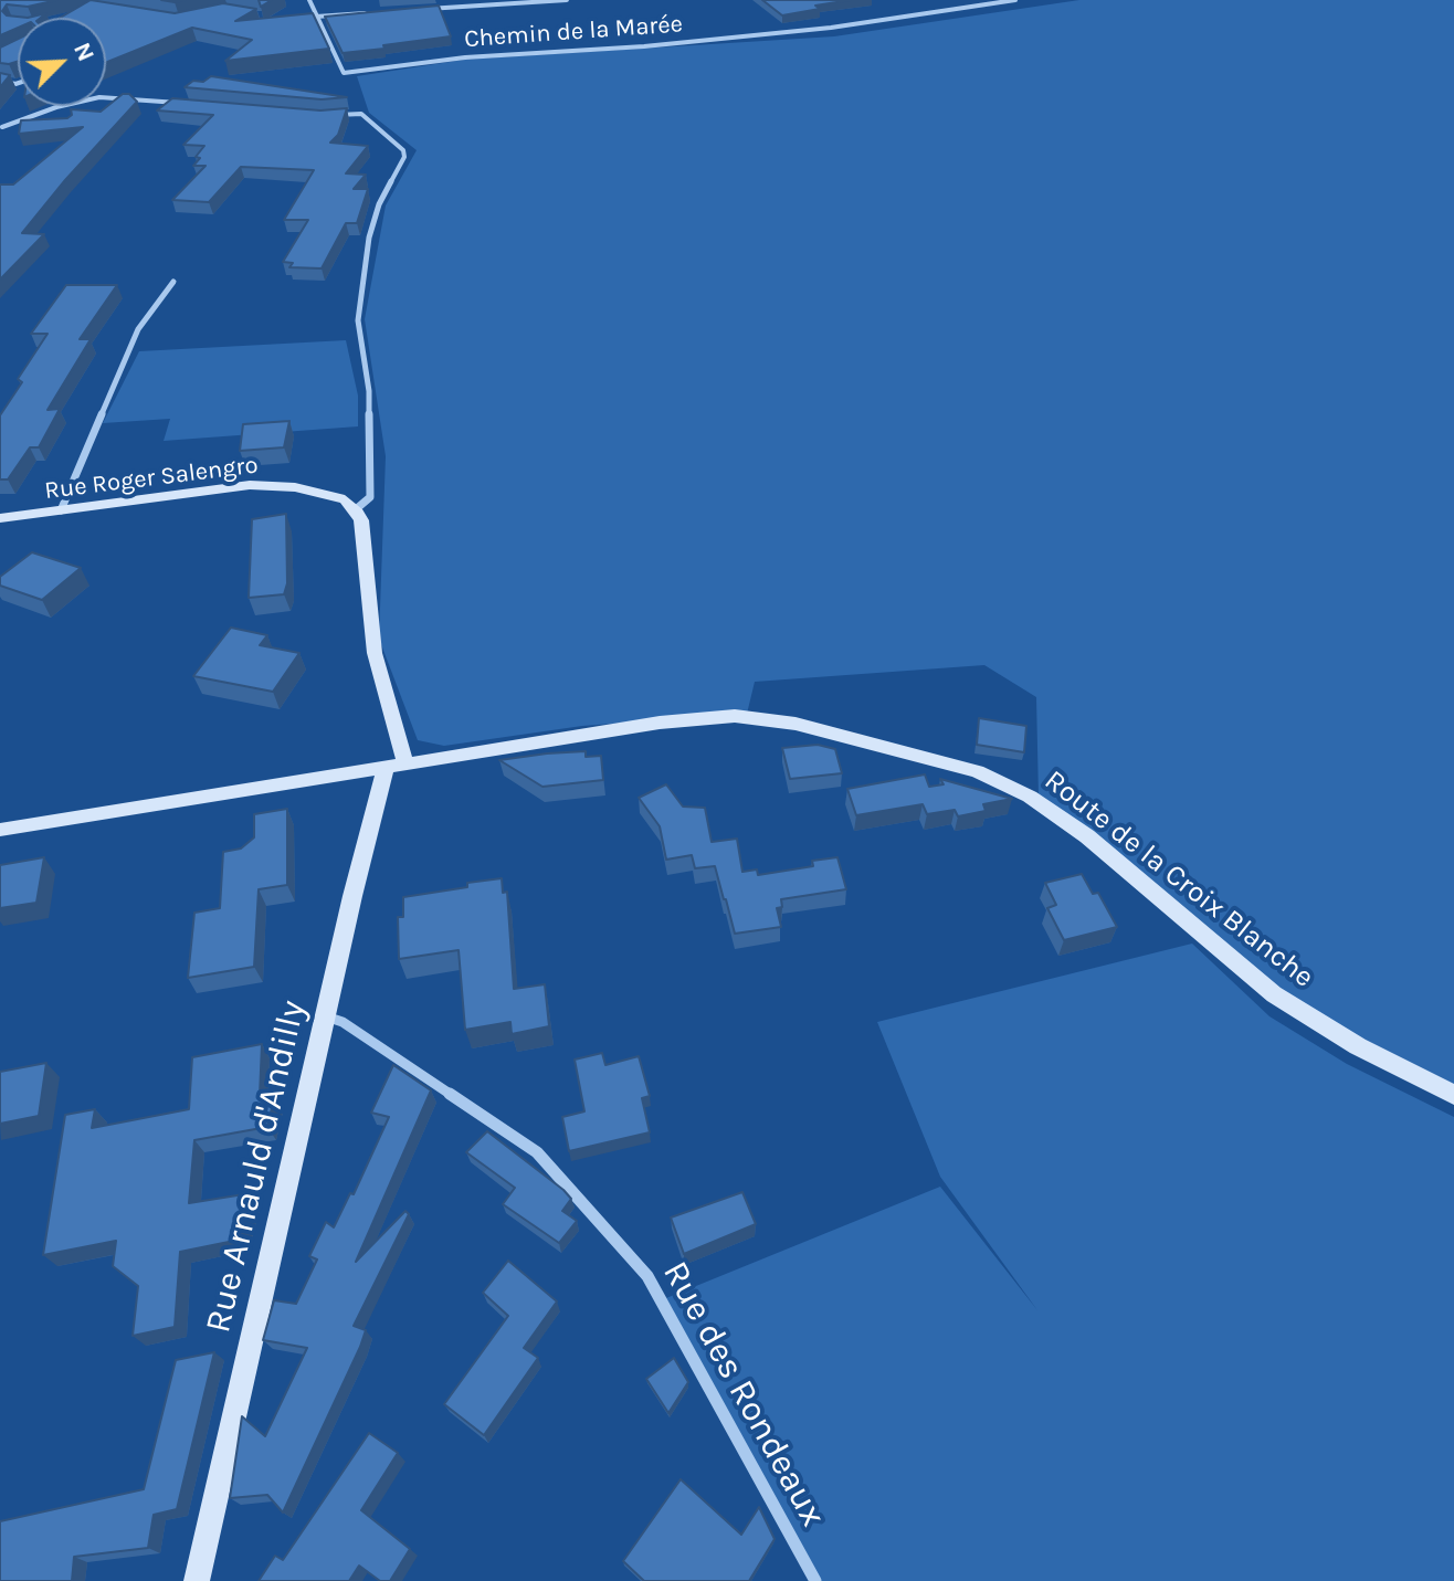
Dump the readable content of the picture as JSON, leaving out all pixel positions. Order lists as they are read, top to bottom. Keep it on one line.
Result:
{"streets":{"main road":["Rue Roger Salengro","Route de la Croix Blanche","Rue Arnauld d'Andilly"],"street":["Chemin de la Marée","Rue des Rondeaux"]},"crossings":[["Route de la Croix Blanche","Rue Arnauld d'Andilly"],["Rue Arnauld d'Andilly","Rue des Rondeaux"]],"north":"top right"}
